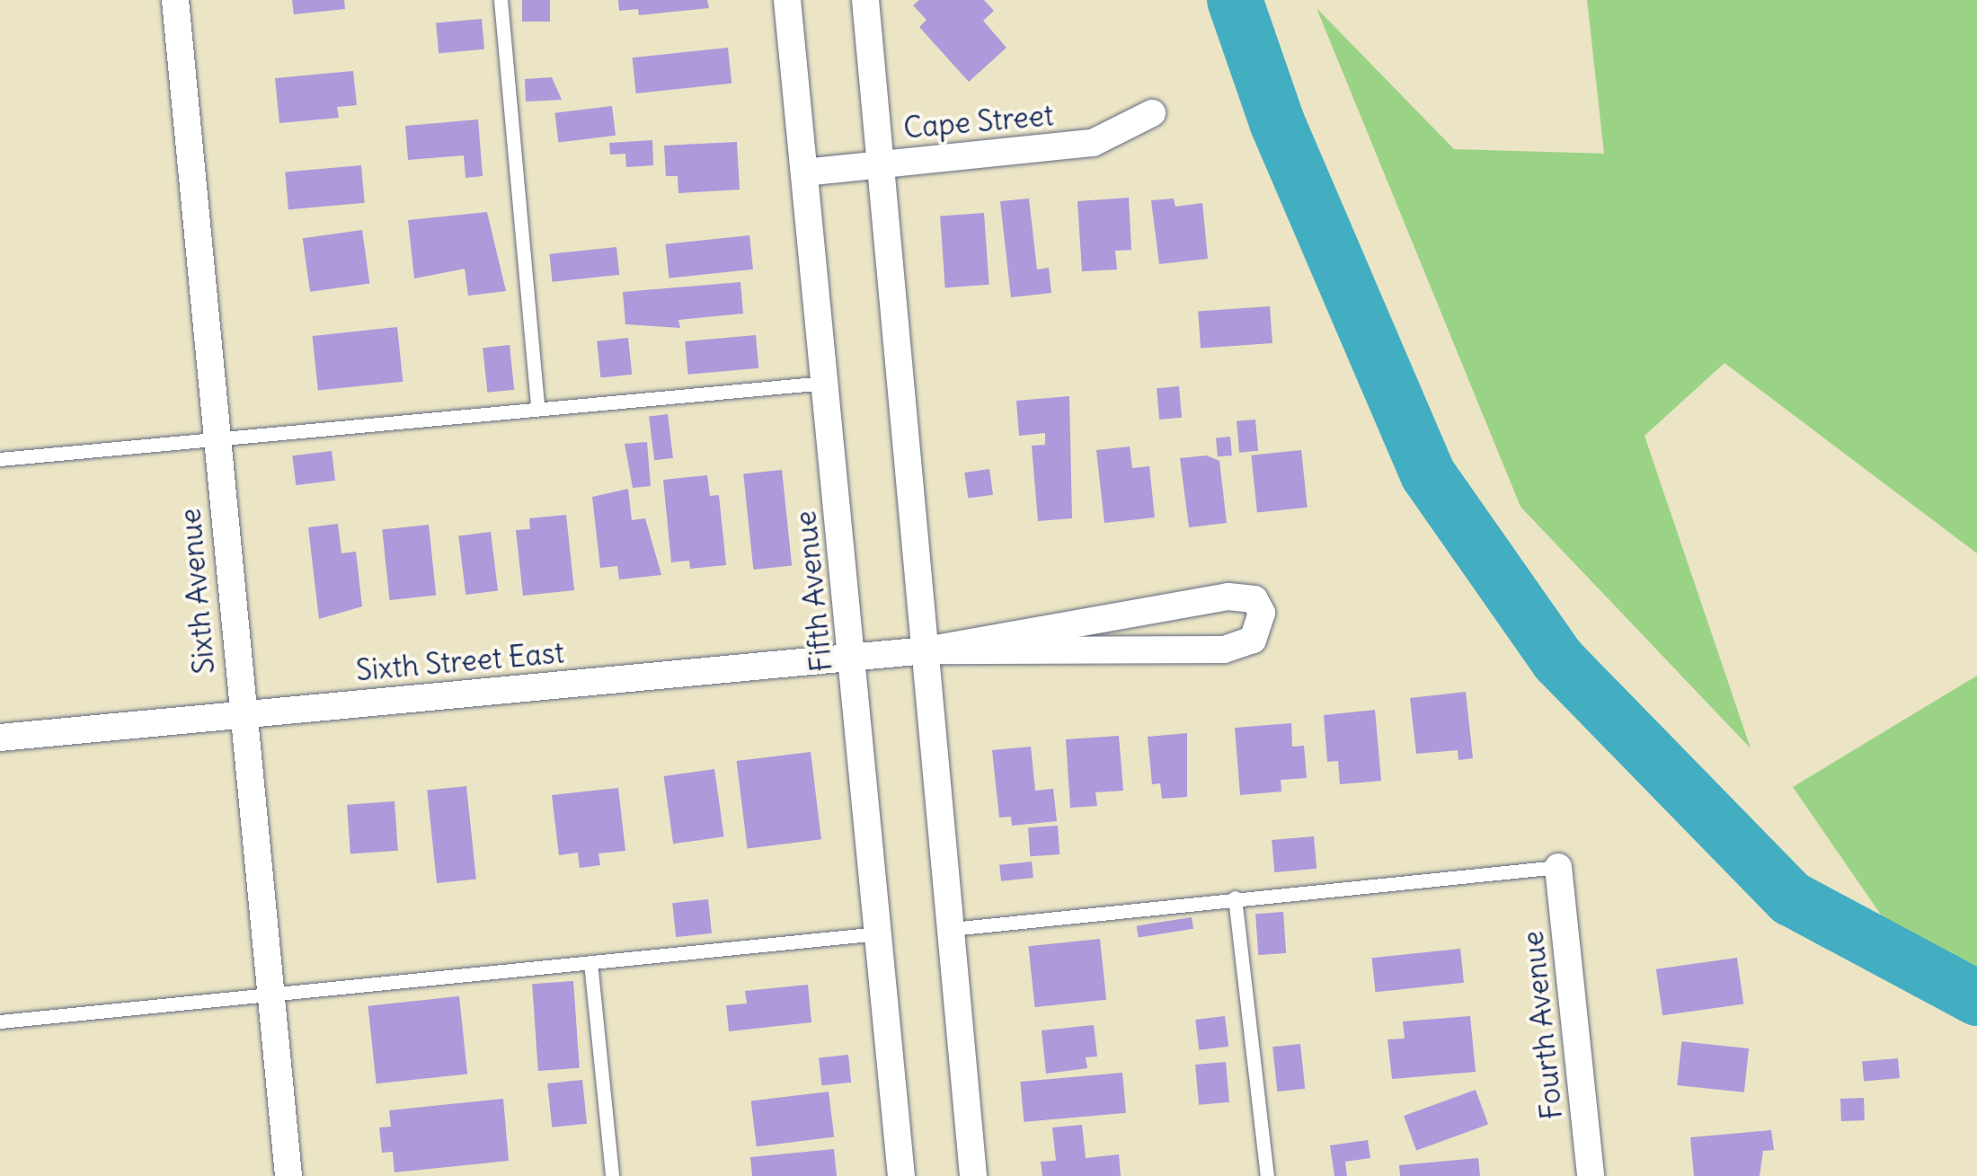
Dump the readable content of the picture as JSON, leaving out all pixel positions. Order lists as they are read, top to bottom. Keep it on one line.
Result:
{"streets":{"street":["Cape Street","Sixth Avenue","Fifth Avenue","Sixth Street East","Fourth Avenue"]},"crossings":[["Cape Street","Fifth Avenue"],["Sixth Avenue","Sixth Street East"],["Fifth Avenue","Sixth Street East"]]}
